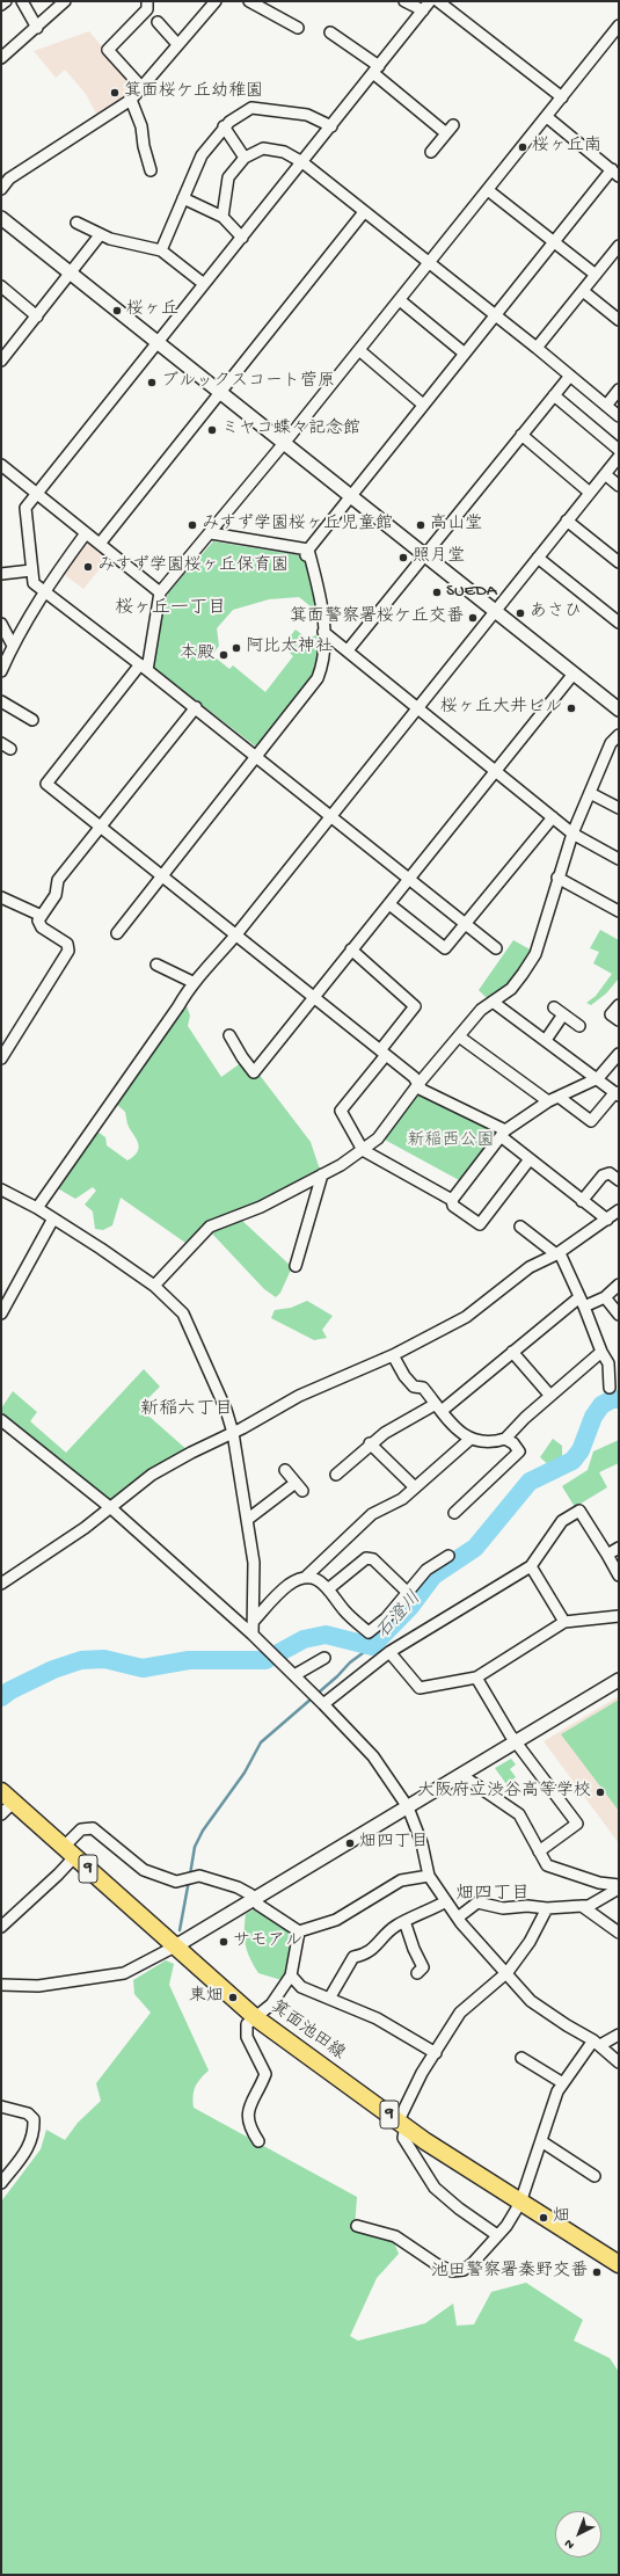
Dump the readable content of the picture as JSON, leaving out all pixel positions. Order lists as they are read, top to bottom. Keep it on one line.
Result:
{"streets":{"main road":["9","箕面池田線"]},"districts":["桜ヶ丘一丁目","新稲六丁目","畑四丁目"],"water":["石澄川"],"parks":["新稲西公園"],"places":["箕面桜ケ丘幼稚園","桜ヶ丘南","桜ヶ丘","ブルックスコート菅原","ミヤコ蝶々記念館","みすず学園桜ヶ丘児童館","高山堂","照月堂","みすず学園桜ヶ丘保育園","SUEDA","あさひ","箕面警察署桜ケ丘交番","阿比太神社","本殿","桜ヶ丘大井ビル","大阪府立渋谷高等学校","畑四丁目","サモアル","東畑","畑","池田警察署秦野交番"],"north":"bottom left"}
